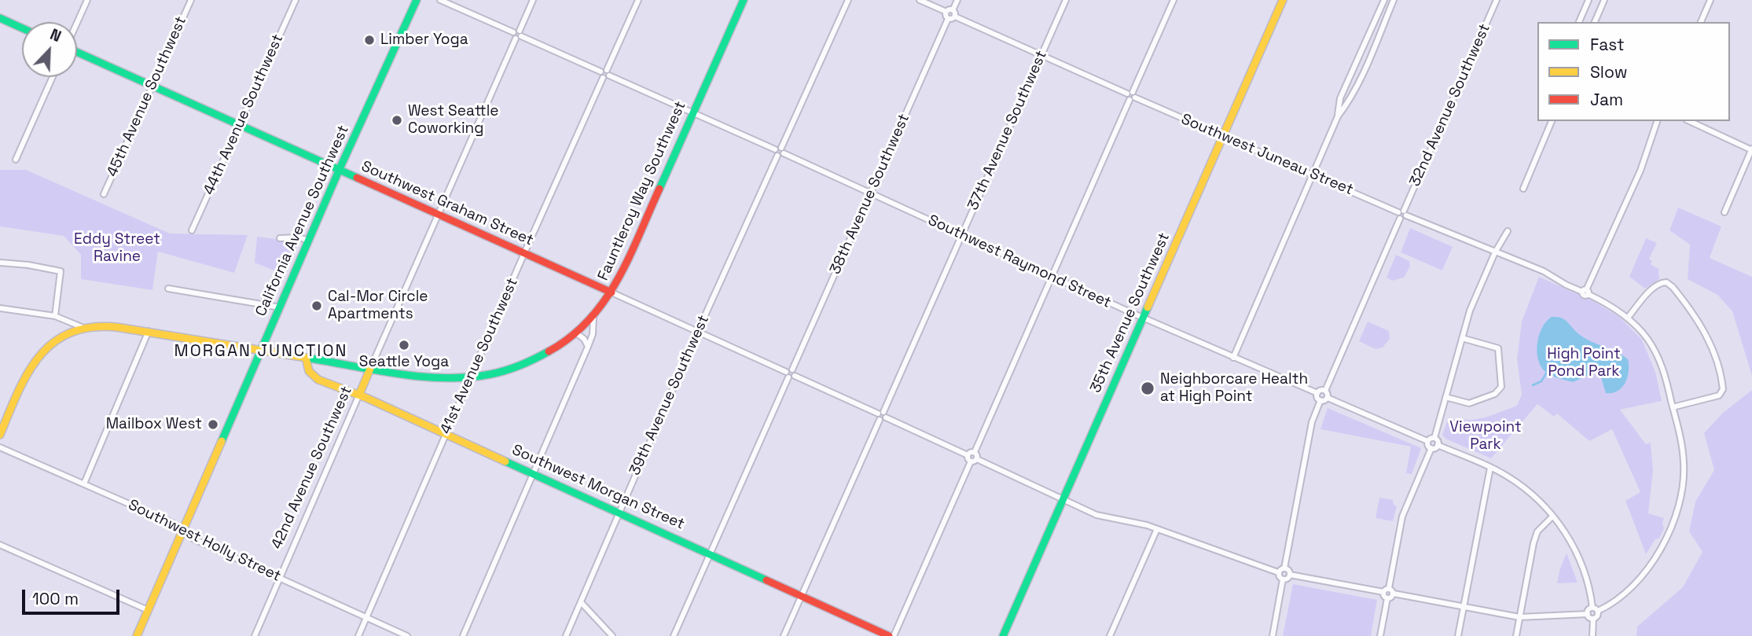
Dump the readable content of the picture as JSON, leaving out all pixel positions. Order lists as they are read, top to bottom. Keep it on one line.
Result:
{"streets":{"main road":["Fauntleroy Way Southwest","Southwest Graham Street","California Avenue Southwest","35th Avenue Southwest","42nd Avenue Southwest","Southwest Morgan Street"],"street":["45th Avenue Southwest","32nd Avenue Southwest","44th Avenue Southwest","37th Avenue Southwest","Southwest Juneau Street","38th Avenue Southwest","Southwest Raymond Street","41st Avenue Southwest","39th Avenue Southwest","Southwest Holly Street"]},"crossings":[["45th Avenue Southwest","Southwest Graham Street"],["32nd Avenue Southwest","Southwest Juneau Street"],["32nd Avenue Southwest","Southwest Raymond Street"],["44th Avenue Southwest","Southwest Graham Street"],["37th Avenue Southwest","Southwest Juneau Street"],["37th Avenue Southwest","Southwest Graham Street"],["37th Avenue Southwest","Southwest Raymond Street"],["Southwest Juneau Street","38th Avenue Southwest"],["Southwest Juneau Street","35th Avenue Southwest"],["Fauntleroy Way Southwest","Southwest Graham Street"],["Fauntleroy Way Southwest","California Avenue Southwest"],["Fauntleroy Way Southwest","Southwest Raymond Street"],["Fauntleroy Way Southwest","41st Avenue Southwest"],["Fauntleroy Way Southwest","42nd Avenue Southwest"],["Fauntleroy Way Southwest","Southwest Morgan Street"],["38th Avenue Southwest","Southwest Graham Street"],["38th Avenue Southwest","Southwest Raymond Street"],["38th Avenue Southwest","Southwest Morgan Street"],["Southwest Graham Street","California Avenue Southwest"],["Southwest Graham Street","41st Avenue Southwest"],["Southwest Graham Street","39th Avenue Southwest"],["Southwest Graham Street","42nd Avenue Southwest"],["California Avenue Southwest","Southwest Holly Street"],["Southwest Raymond Street","35th Avenue Southwest"],["Southwest Raymond Street","39th Avenue Southwest"],["41st Avenue Southwest","Southwest Morgan Street"],["41st Avenue Southwest","Southwest Holly Street"],["39th Avenue Southwest","Southwest Morgan Street"],["42nd Avenue Southwest","Southwest Morgan Street"],["42nd Avenue Southwest","Southwest Holly Street"]],"districts":["MORGAN JUNCTION"],"parks":["Eddy Street Ravine","High Point Pond Park","Viewpoint Park"],"places":["Limber Yoga","West Seattle Coworking","Cal-Mor Circle Apartments","Seattle Yoga","Neighborcare Health at High Point","Mailbox West"],"legend":["Fast","Slow","Jam"],"scale_bar":"100 m","north":"top right"}
